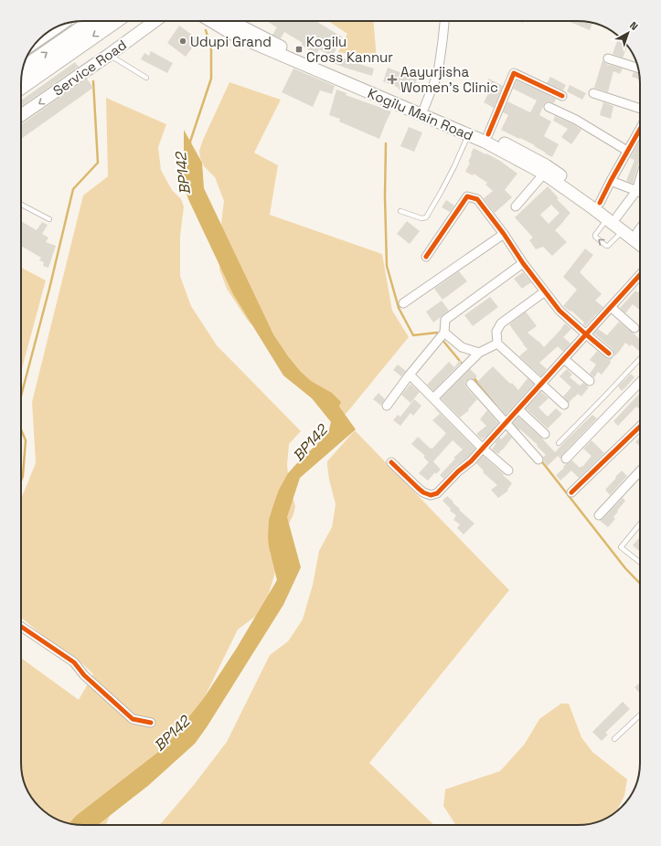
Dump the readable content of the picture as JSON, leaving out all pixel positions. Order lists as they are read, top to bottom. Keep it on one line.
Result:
{"streets":{"main road":["Service Road","Kogilu Main Road"]},"one_way":["Service Road"],"water":["BP142"],"places":{"other":["Udupi Grand"],"transit":["Kogilu Cross Kannur"],"health":["Aayurjisha Women's Clinic"]},"north":"top right"}
